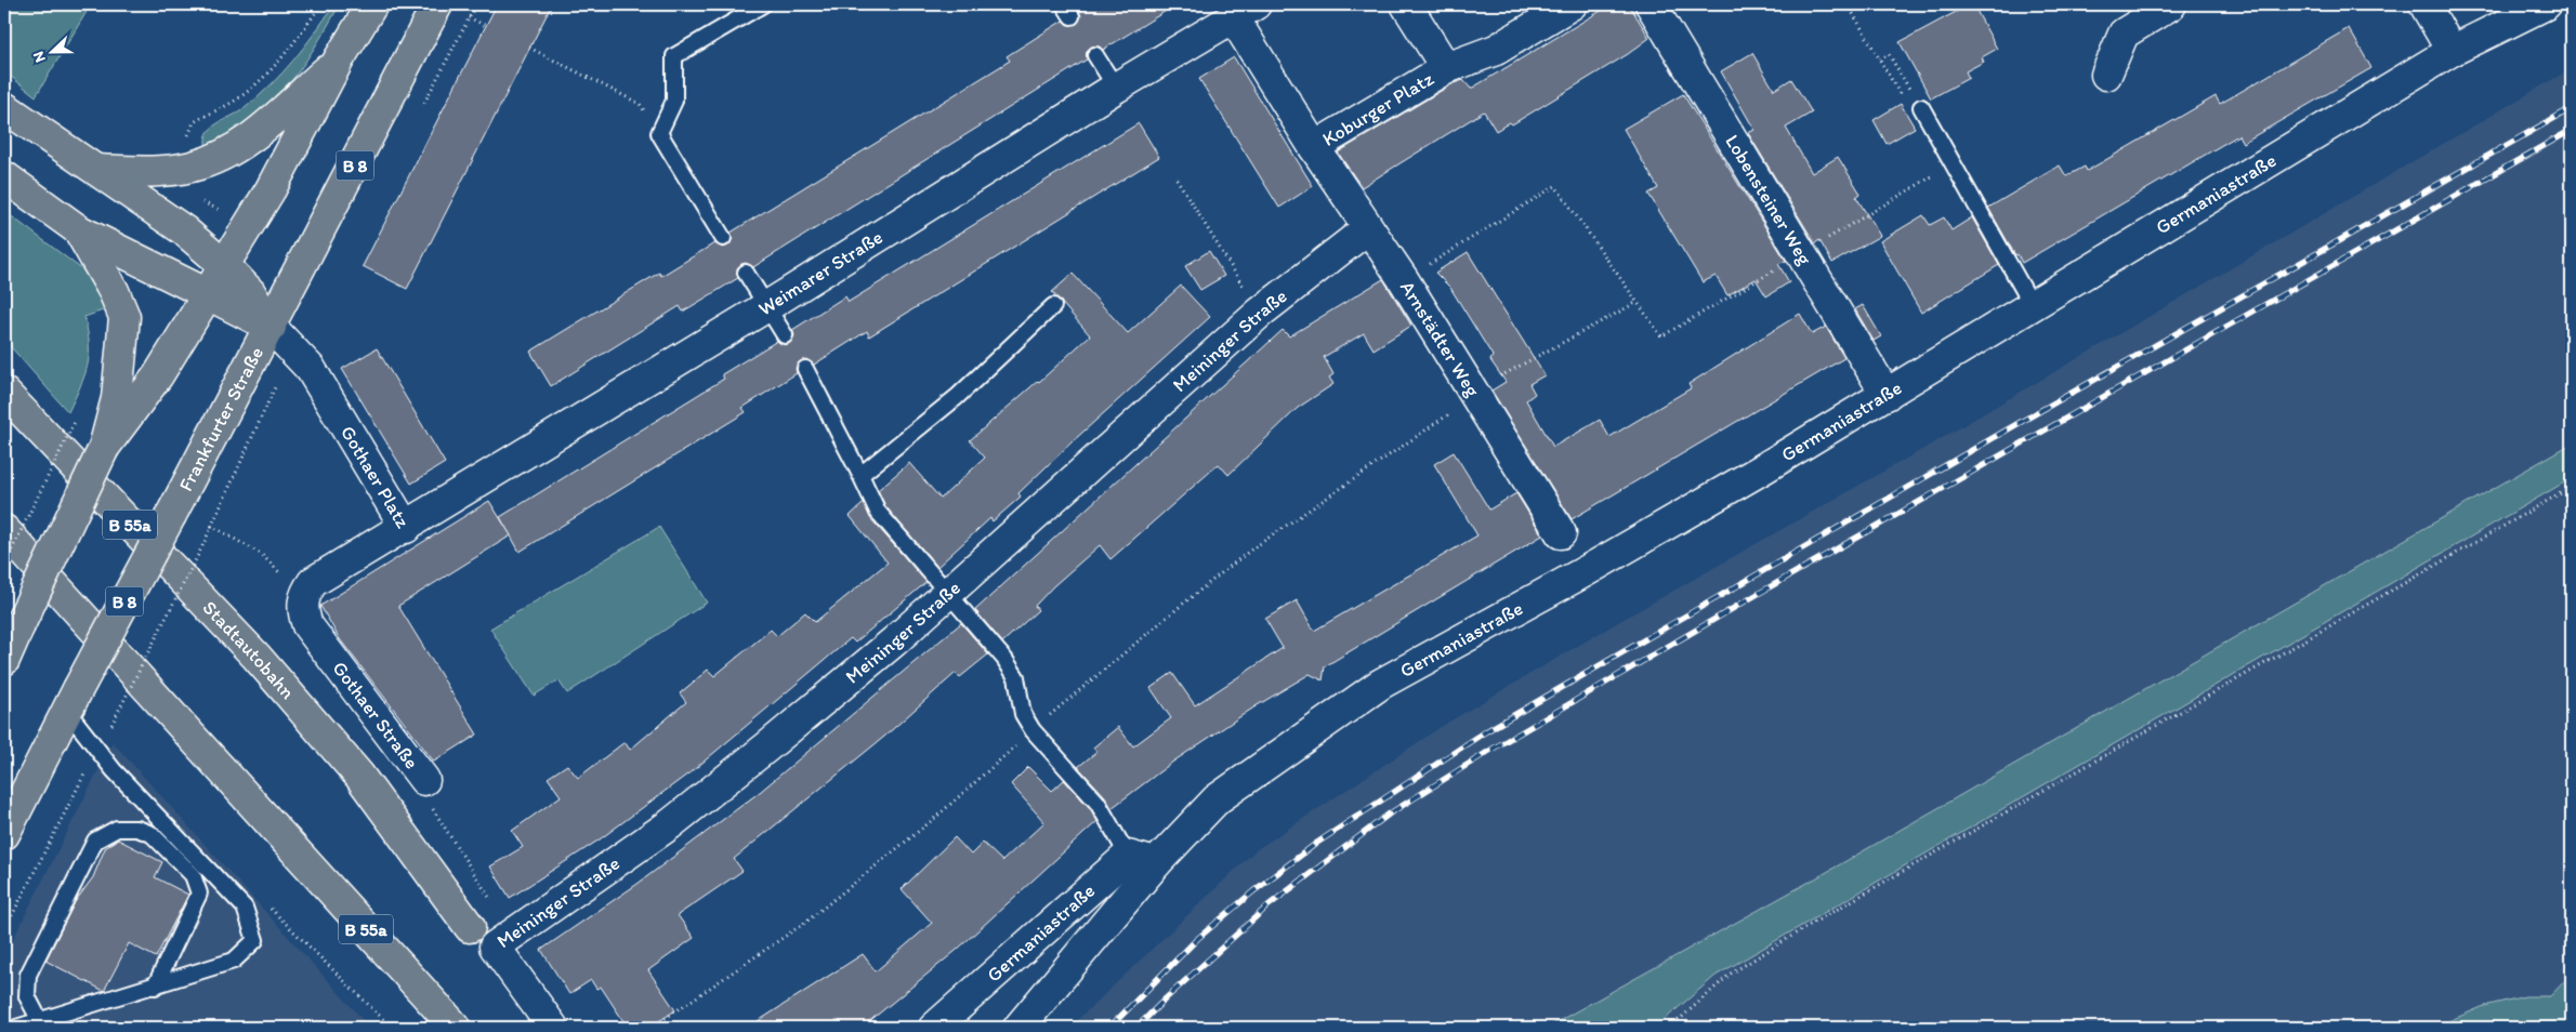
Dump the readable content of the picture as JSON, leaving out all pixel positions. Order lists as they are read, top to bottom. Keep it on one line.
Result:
{"streets":{"main road":["B 8","Frankfurter Straße","B 55a","Stadtautobahn"],"street":["Koburger Platz","Germaniastraße","Lobensteiner Weg","Weimarer Straße","Arnstädter Weg","Meininger Straße","Gothaer Platz","Gothaer Straße"]},"crossings":[["Koburger Platz","Weimarer Straße"],["Koburger Platz","Arnstädter Weg"],["Germaniastraße","Lobensteiner Weg"],["Weimarer Straße","Gothaer Platz"],["Arnstädter Weg","Meininger Straße"],["Meininger Straße","Gothaer Straße"],["Frankfurter Straße","Gothaer Platz"],["Gothaer Platz","Gothaer Straße"]],"north":"left"}
